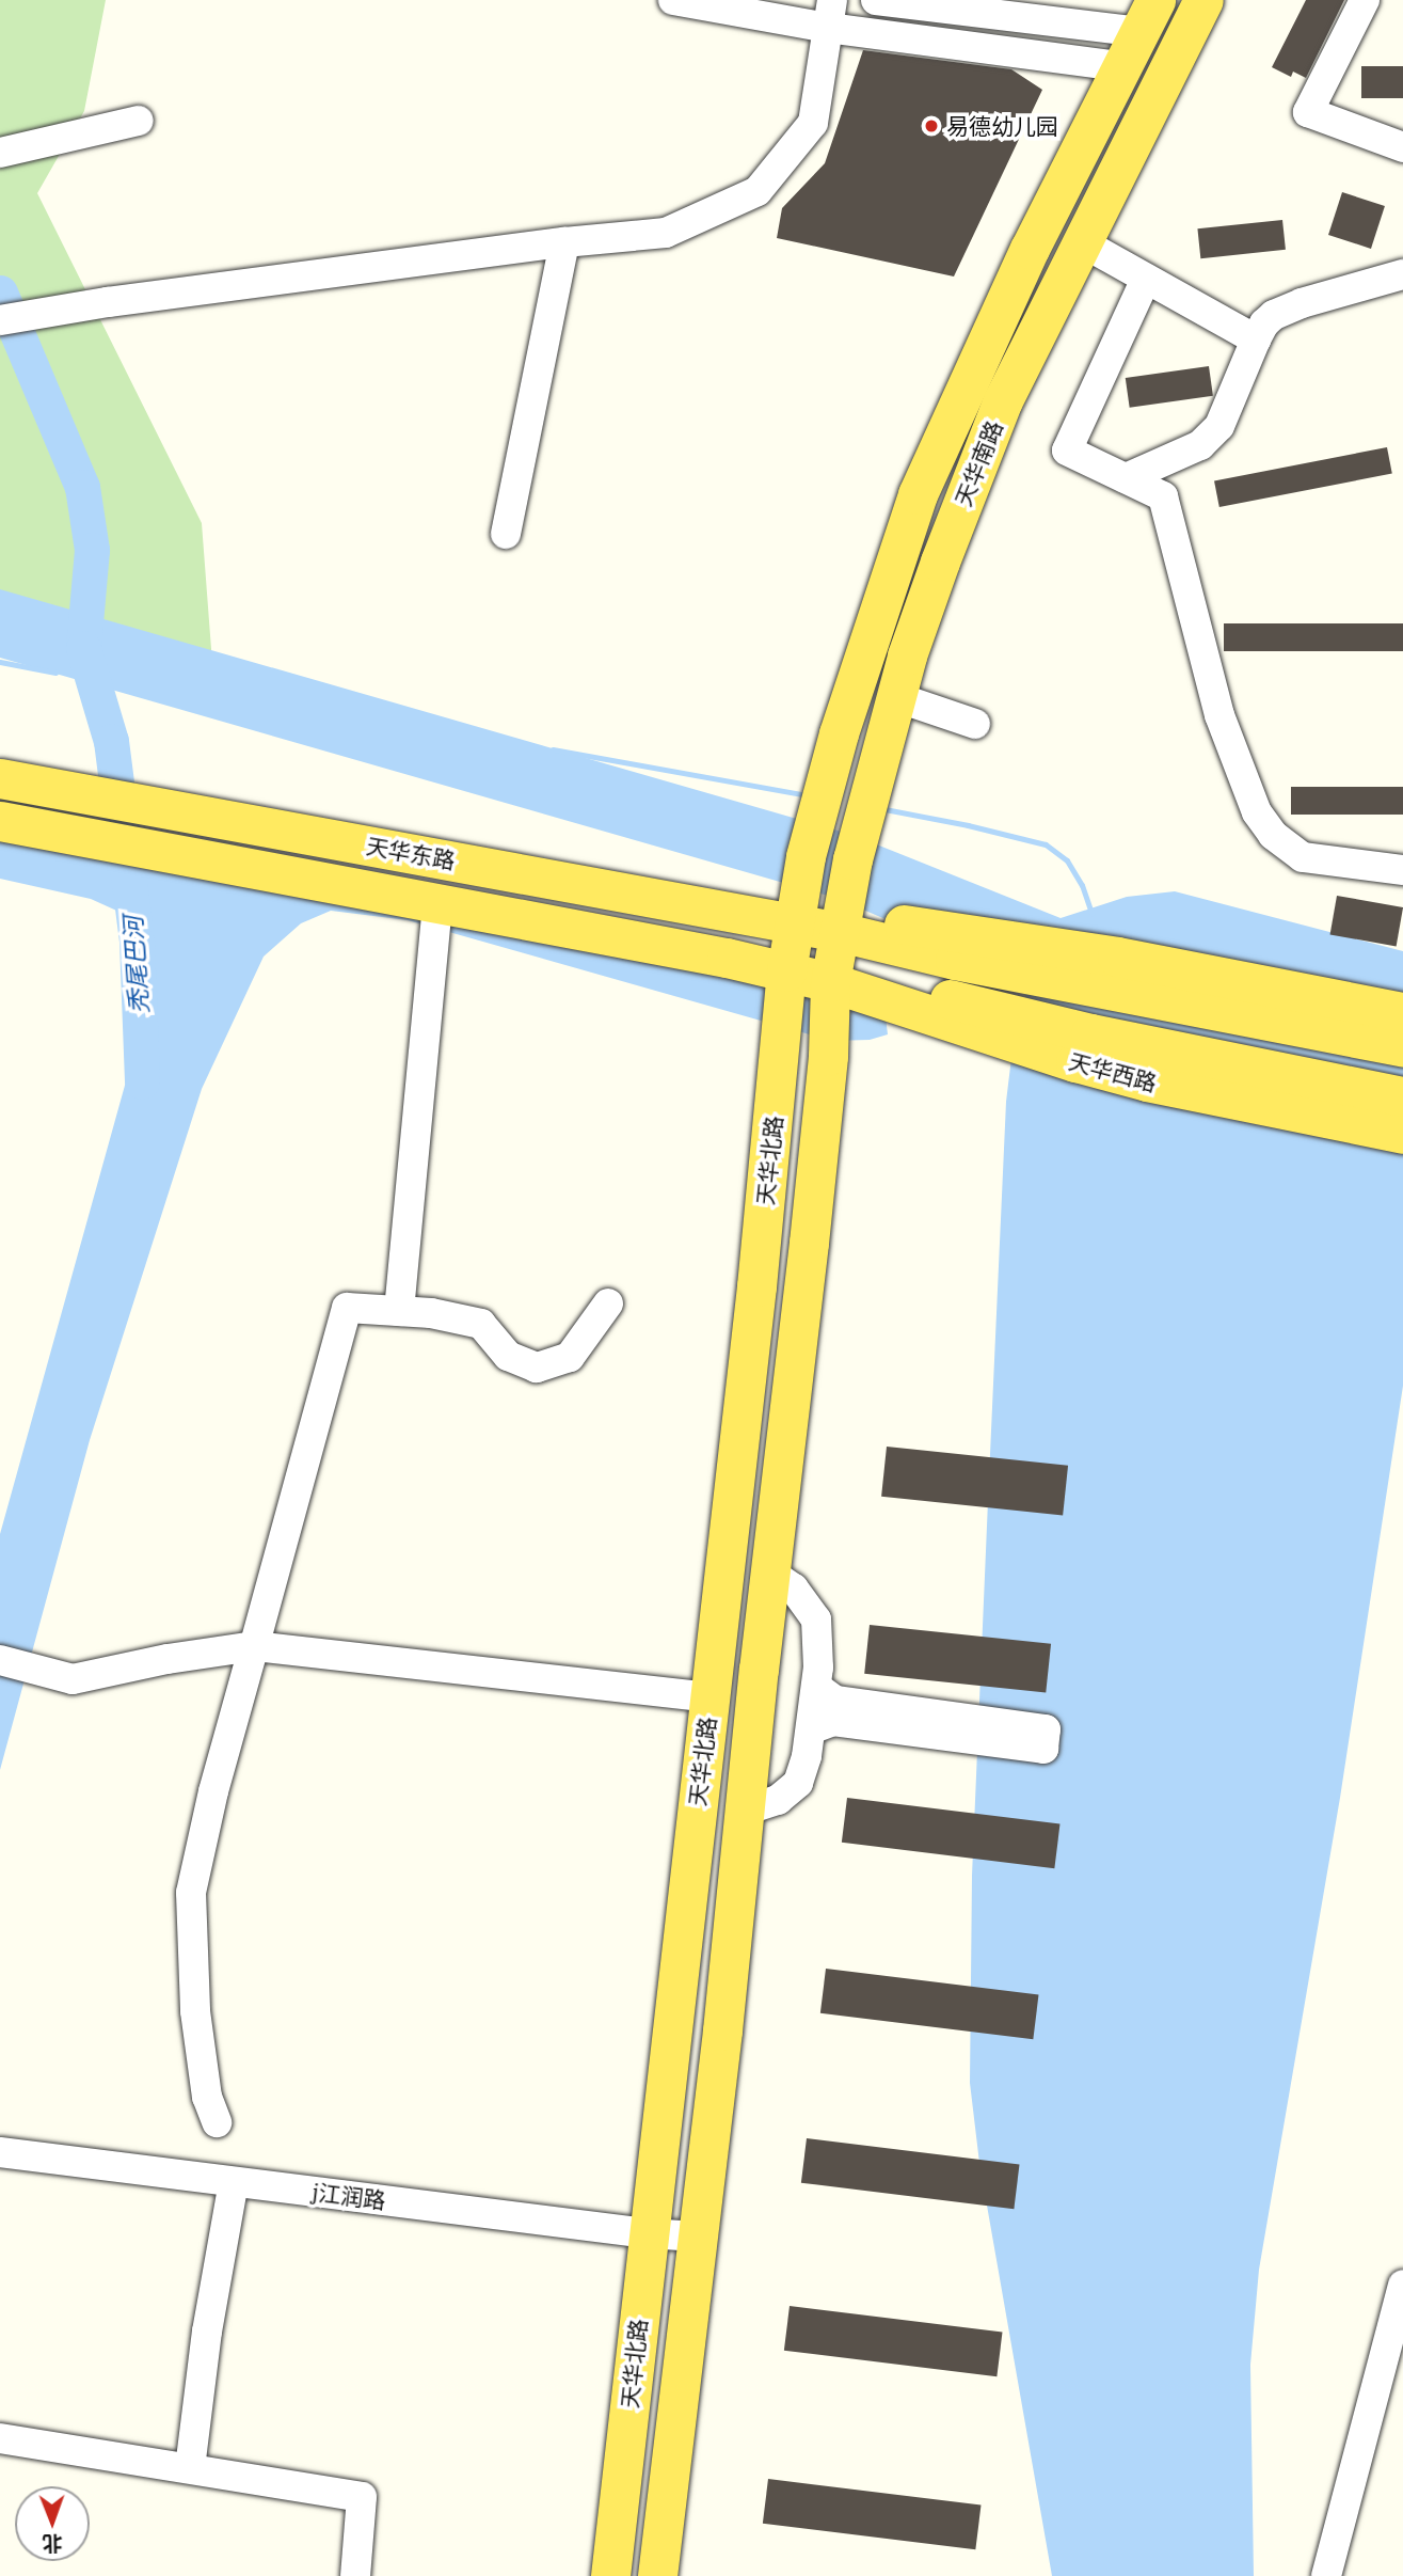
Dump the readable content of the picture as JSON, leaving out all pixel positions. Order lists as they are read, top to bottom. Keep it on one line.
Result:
{"streets":{"main road":["天华南路","天华东路","天华西路","天华北路"],"street":["j江润路"]},"crossings":[["天华南路","天华东路"],["天华南路","天华西路"],["天华南路","天华北路"],["天华东路","天华西路"],["天华东路","天华北路"],["天华西路","天华北路"],["天华北路","j江润路"]],"water":["秃尾巴河"],"places":["易德幼儿园"],"north":"bottom"}
